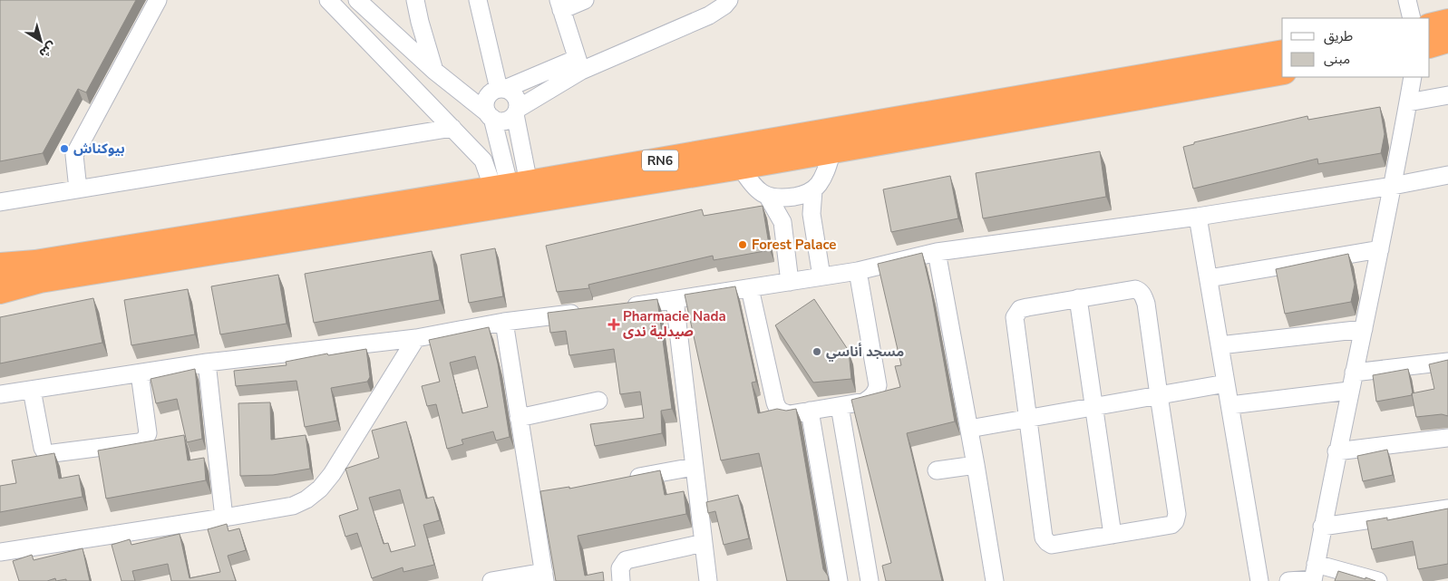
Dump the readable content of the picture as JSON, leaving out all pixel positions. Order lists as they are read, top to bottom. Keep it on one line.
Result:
{"streets":{"highway":["RN6"]},"places":{"other":["بيوكناش","Forest Palace","مسجد أناسي"],"health":["Pharmacie Nada صيدلية ندى"]},"legend":["طريق","مبنى"],"north":"bottom right"}
